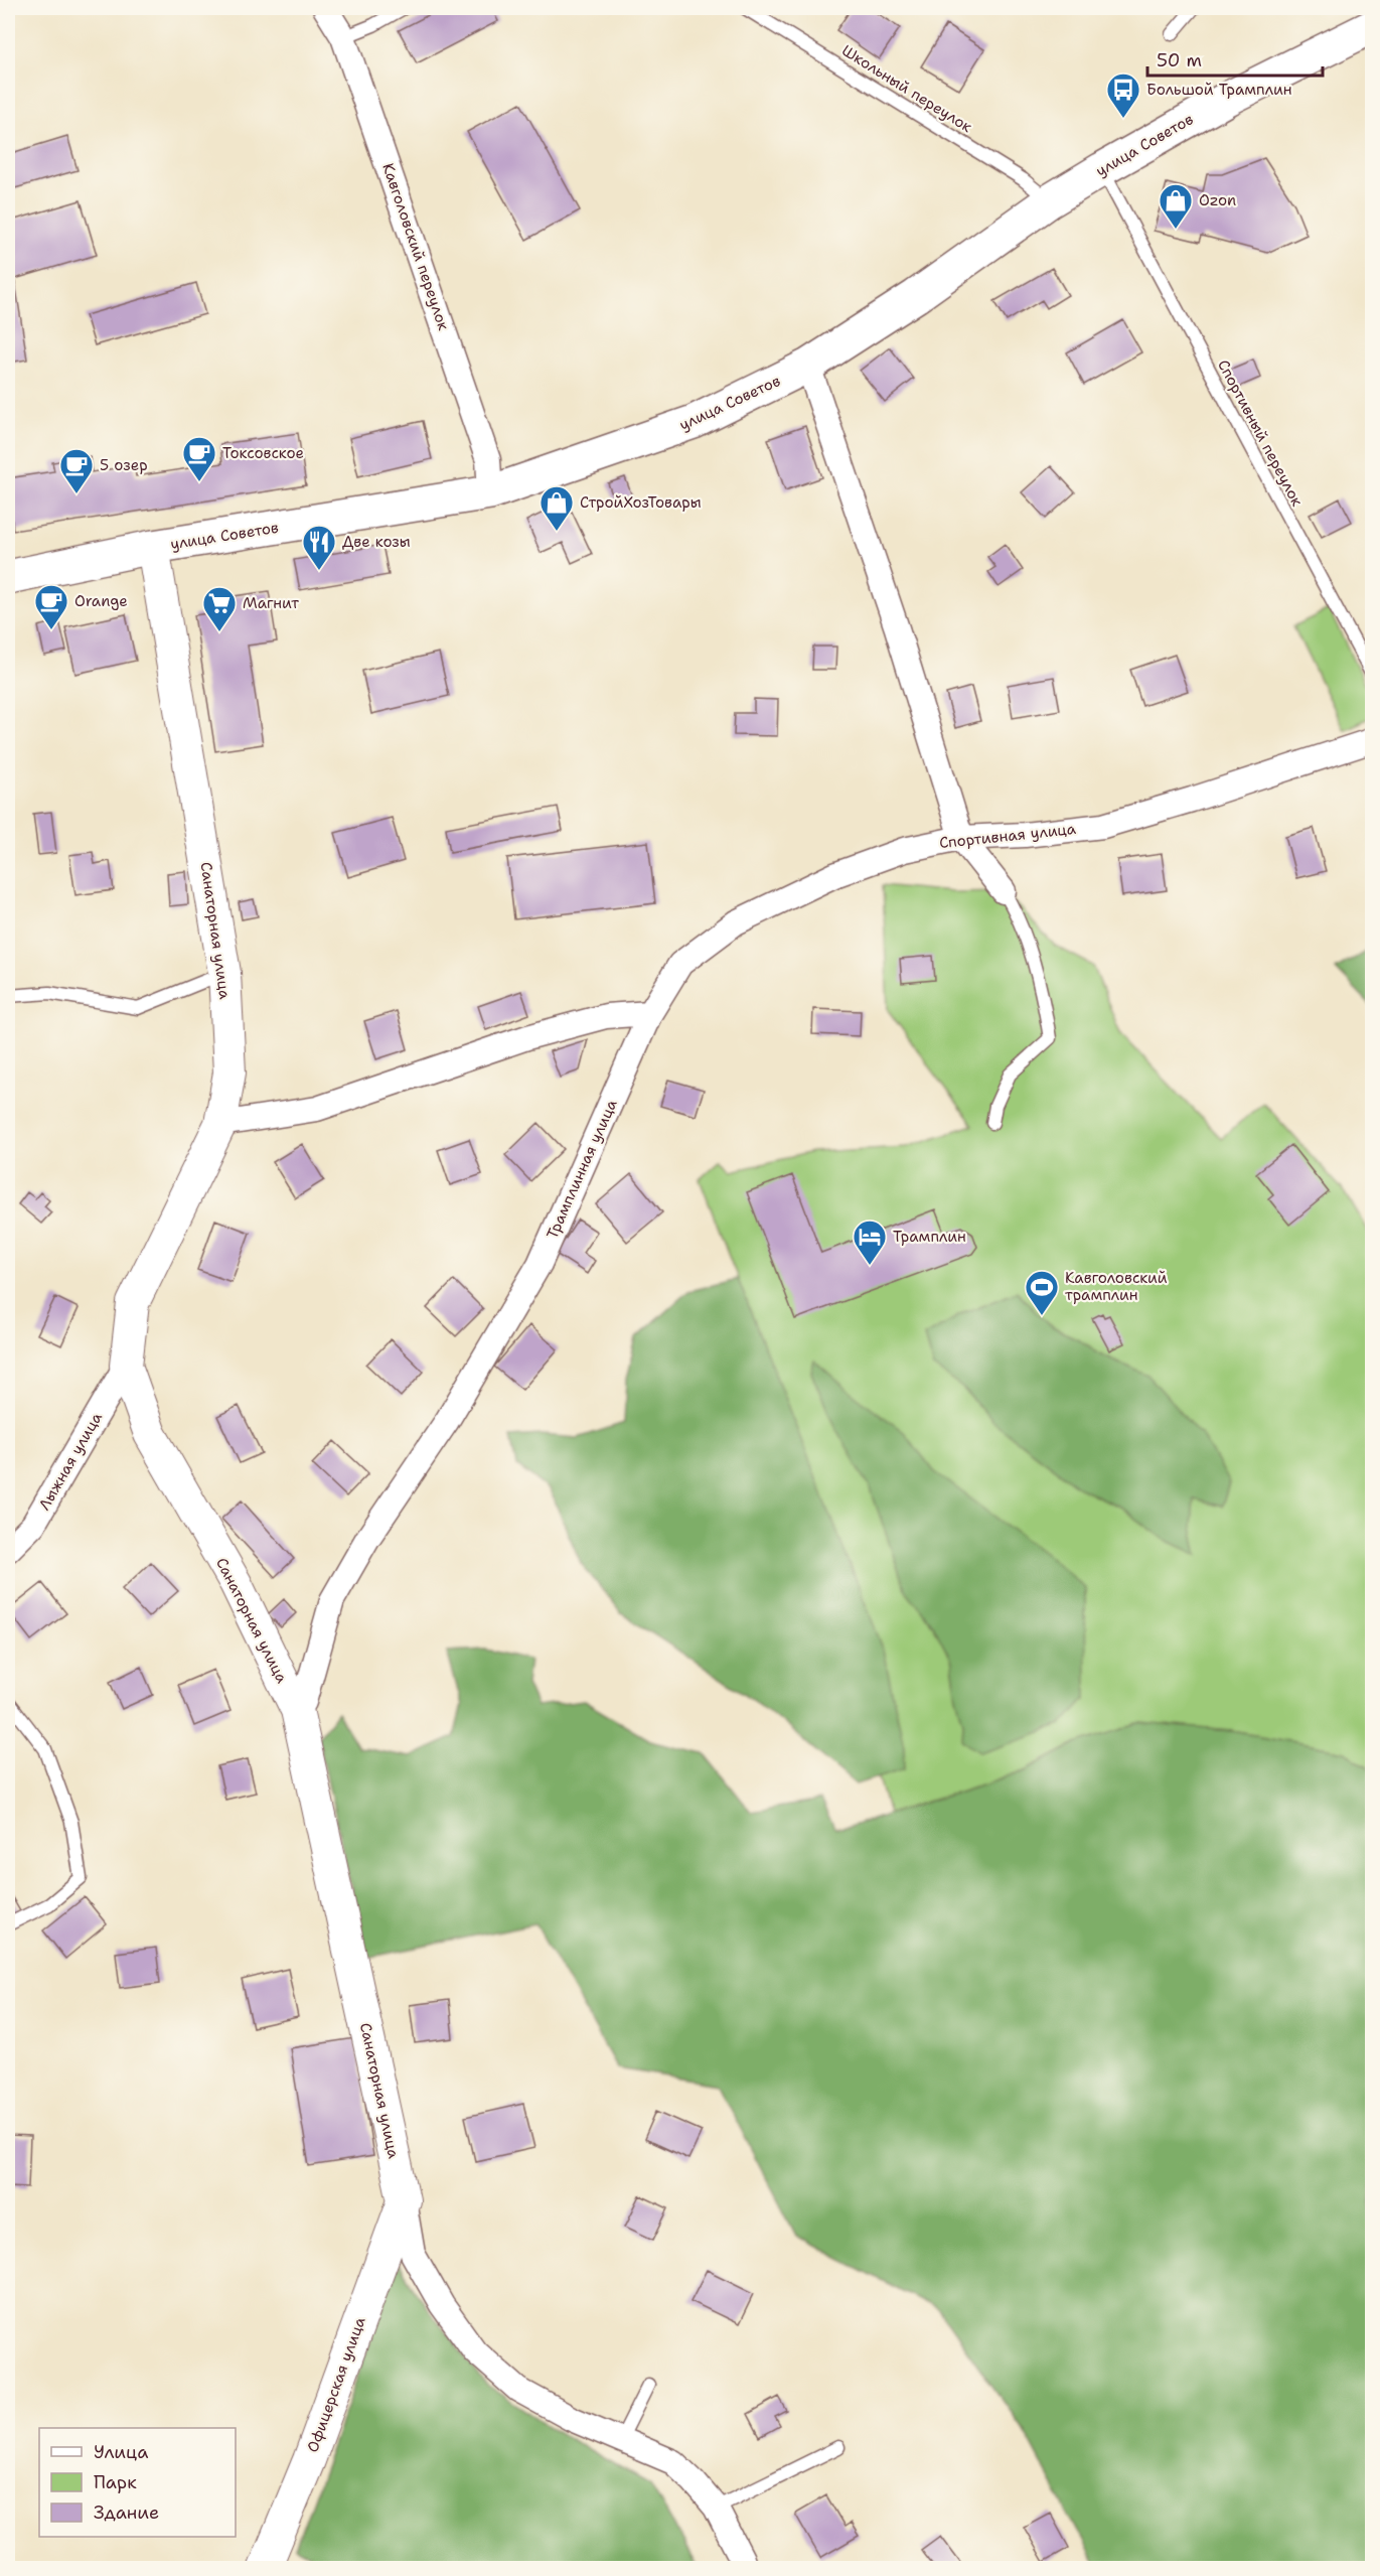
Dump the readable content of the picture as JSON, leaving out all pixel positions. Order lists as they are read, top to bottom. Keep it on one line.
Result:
{"streets":{"main road":["улица Советов"],"street":["Кавголовский переулок","Спортивная улица","Санаторная улица","Трамплинная улица","Лыжная улица","Офицерская улица"],"lane":["Школьный переулок","Спортивный переулок"]},"crossings":[["Школьный переулок","улица Советов"],["улица Советов","Кавголовский переулок"],["улица Советов","Спортивный переулок"],["улица Советов","Санаторная улица"],["Спортивная улица","Трамплинная улица"],["Санаторная улица","Трамплинная улица"],["Санаторная улица","Лыжная улица"],["Санаторная улица","Офицерская улица"]],"places":{"bus stop":["Большой Трамплин"],"shop":["Ozon","СтройХозТовары"],"cafe":["Токсовское","5 озер","Orange"],"restaurant":["Две козы"],"supermarket":["Магнит"],"hotel":["Трамплин"],"sports":["Кавголовский трамплин"]},"legend":["Улица","Парк","Здание"],"scale_bar":"50 m"}
